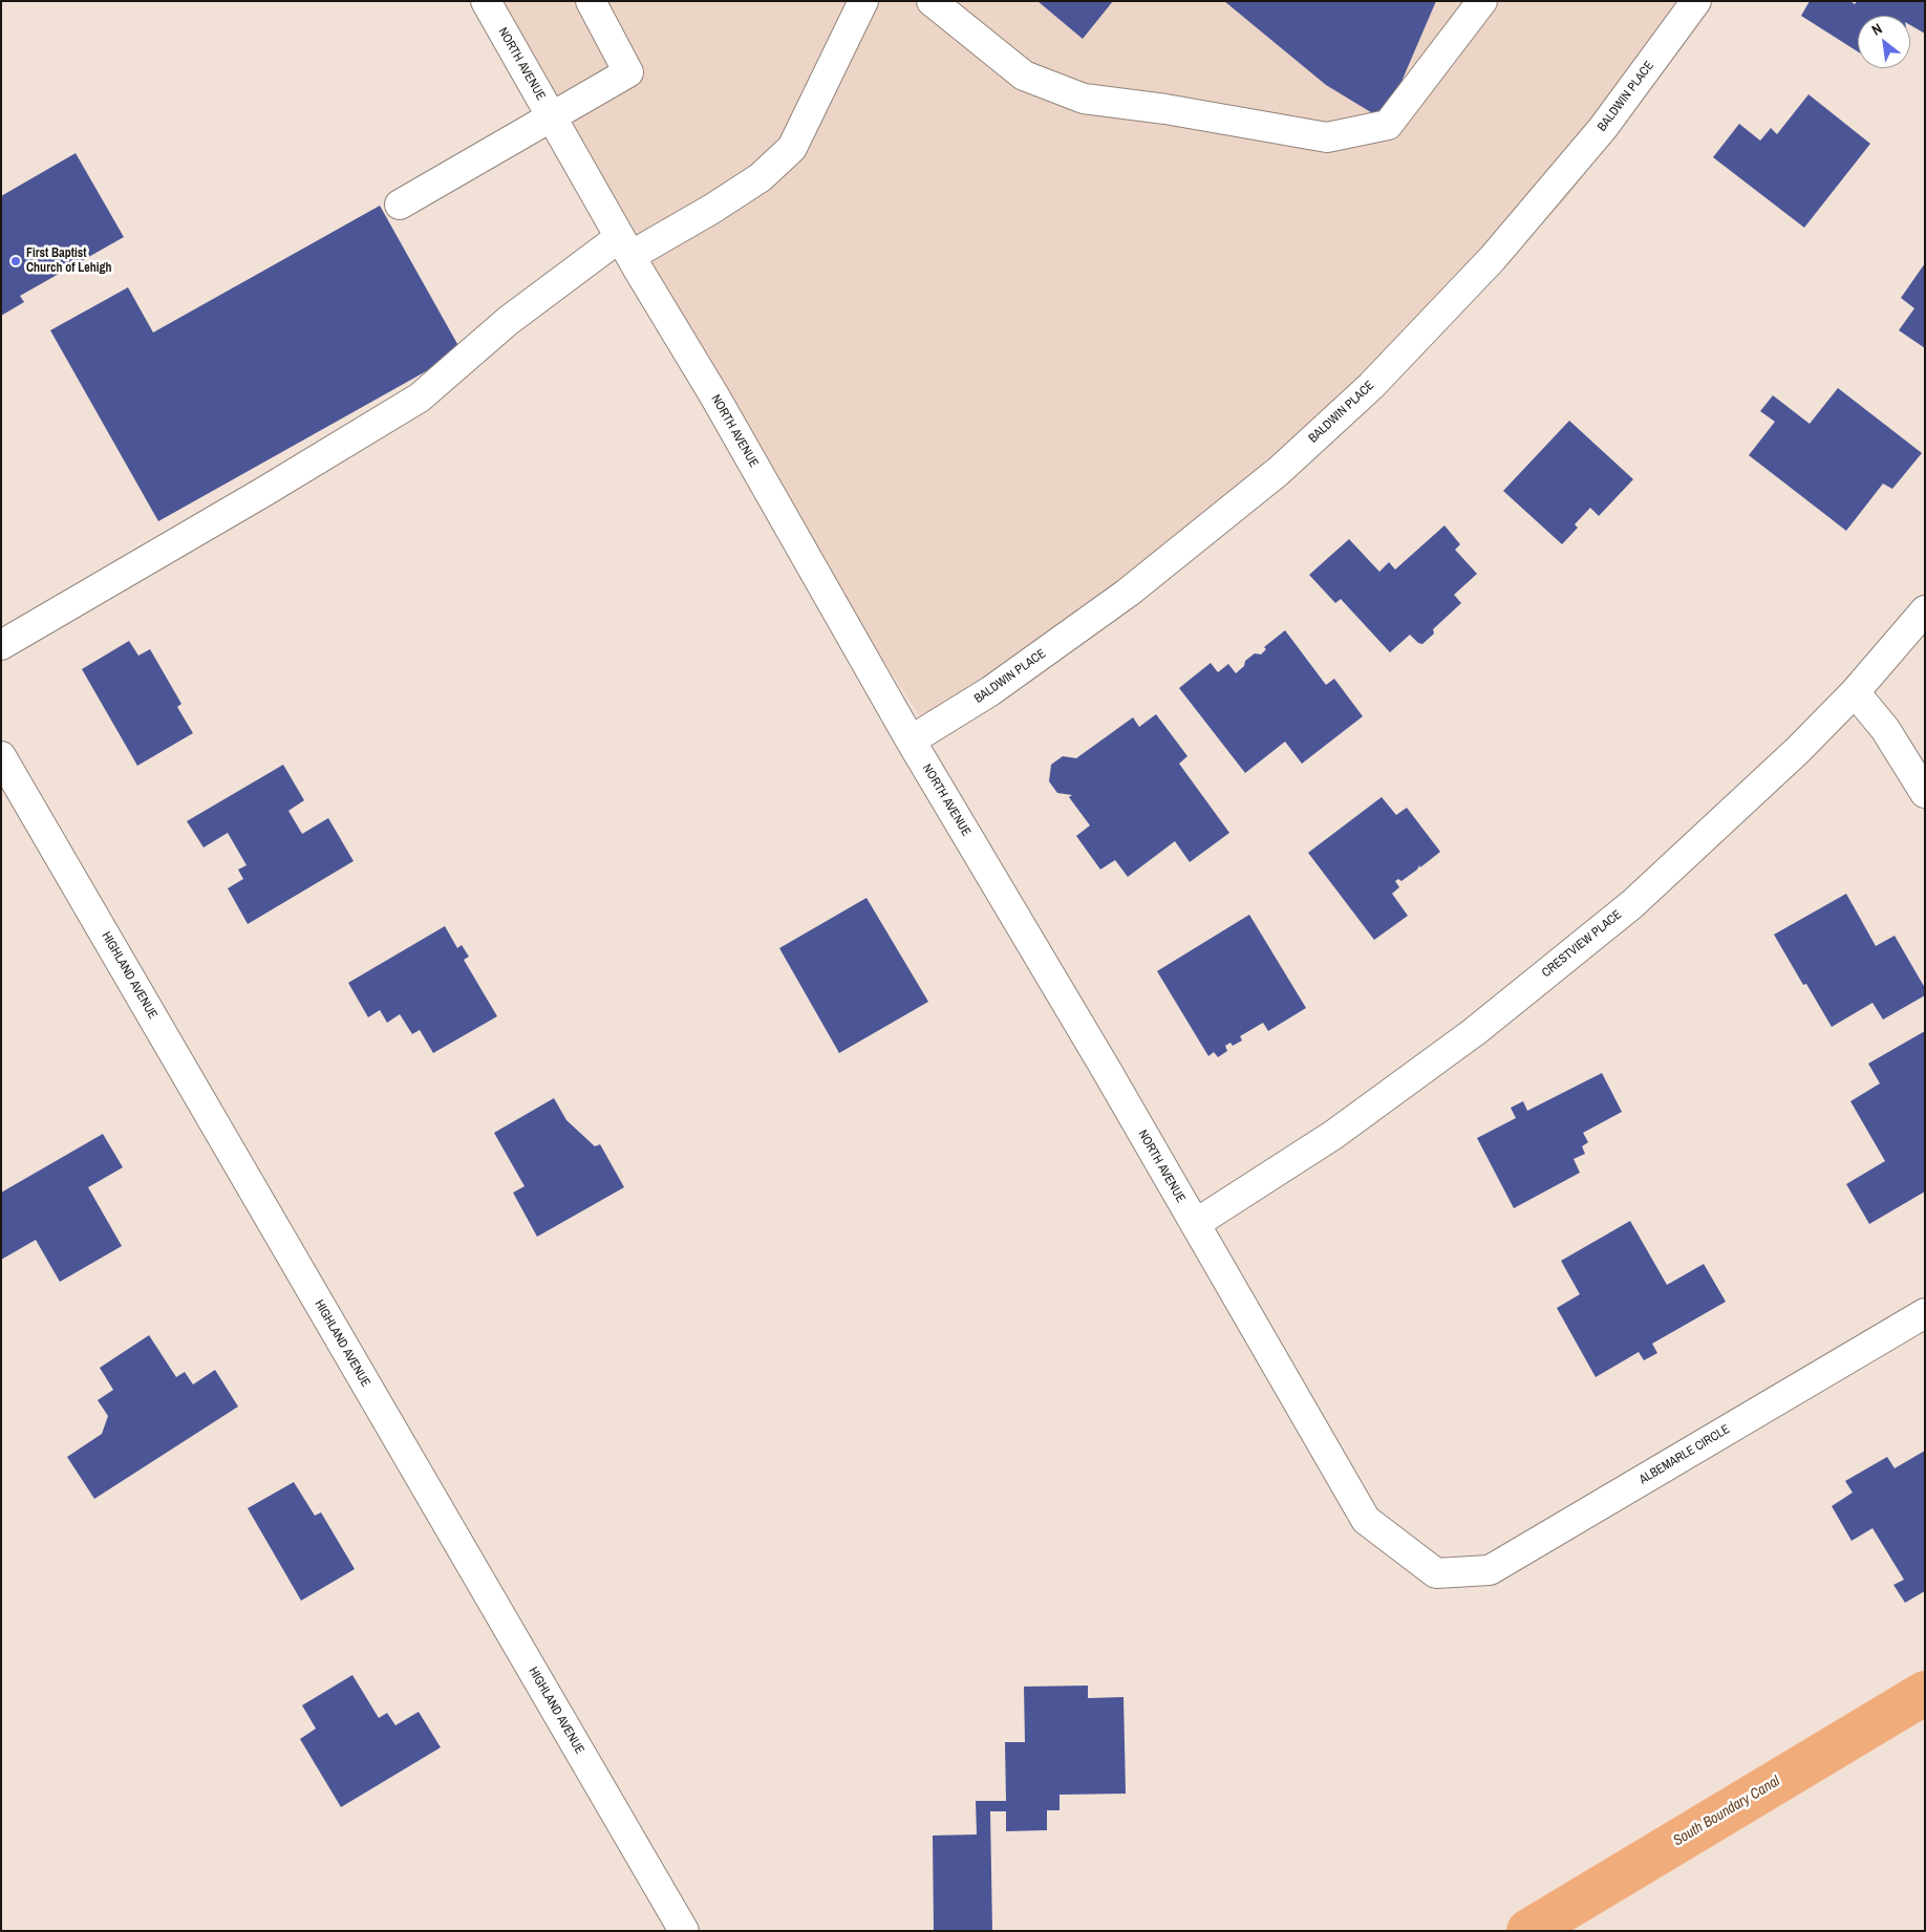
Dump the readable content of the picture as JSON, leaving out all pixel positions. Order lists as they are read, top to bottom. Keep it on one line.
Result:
{"streets":{"street":["NORTH AVENUE","BALDWIN PLACE","CRESTVIEW PLACE","HIGHLAND AVENUE","ALBEMARLE CIRCLE"]},"crossings":[["NORTH AVENUE","BALDWIN PLACE"],["NORTH AVENUE","CRESTVIEW PLACE"],["NORTH AVENUE","ALBEMARLE CIRCLE"]],"water":["South Boundary Canal"],"places":["First Baptist Church of Lehigh"],"north":"top left"}
